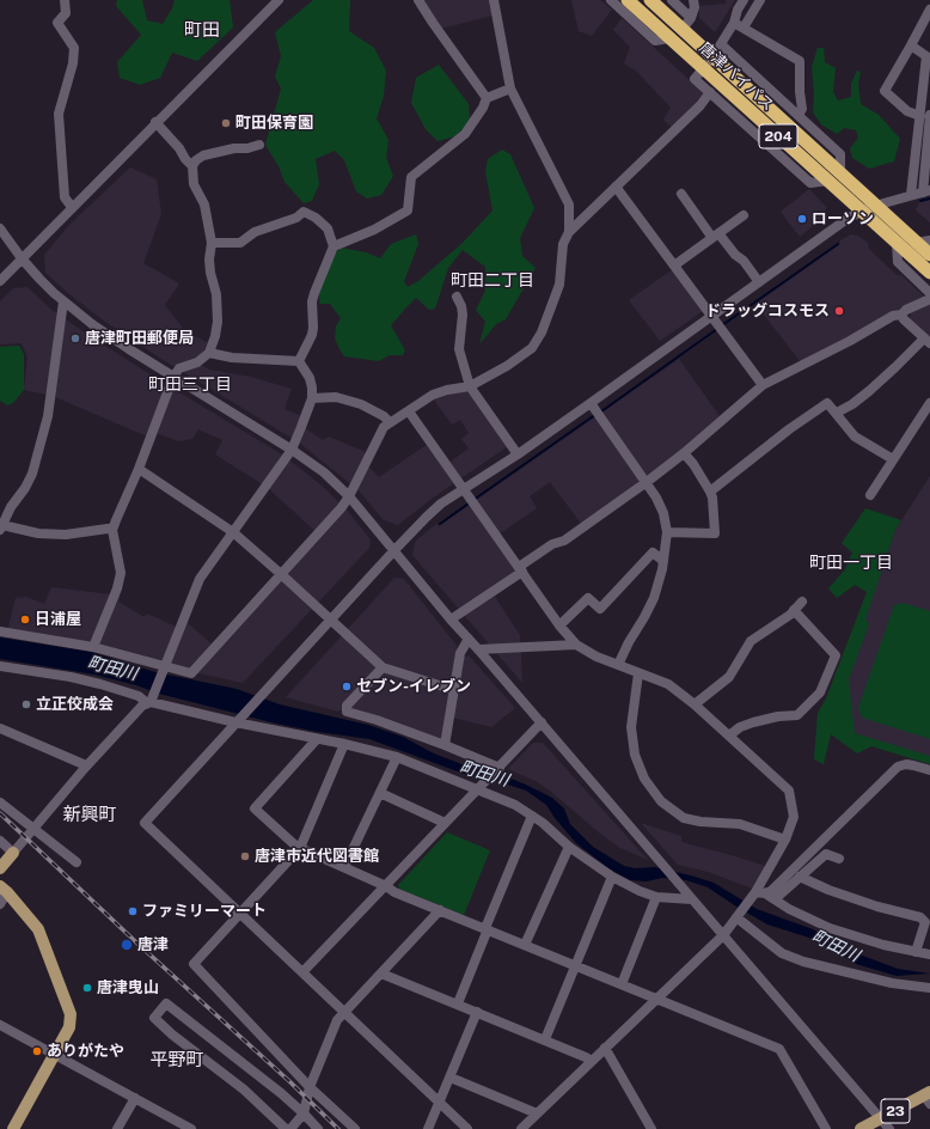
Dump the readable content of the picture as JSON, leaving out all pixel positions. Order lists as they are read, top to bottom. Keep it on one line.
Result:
{"streets":{"highway":["唐津バイパス","204"],"main road":["23"]},"districts":["町田","町田二丁目","町田三丁目","町田一丁目","新興町","平野町"],"water":["町田川"],"places":["町田保育園","ローソン","ドラッグコスモス","唐津町田郵便局","日浦屋","セブン-イレブン","立正佼成会","唐津市近代図書館","ファミリーマート","唐津","唐津曳山","ありがたや"]}
